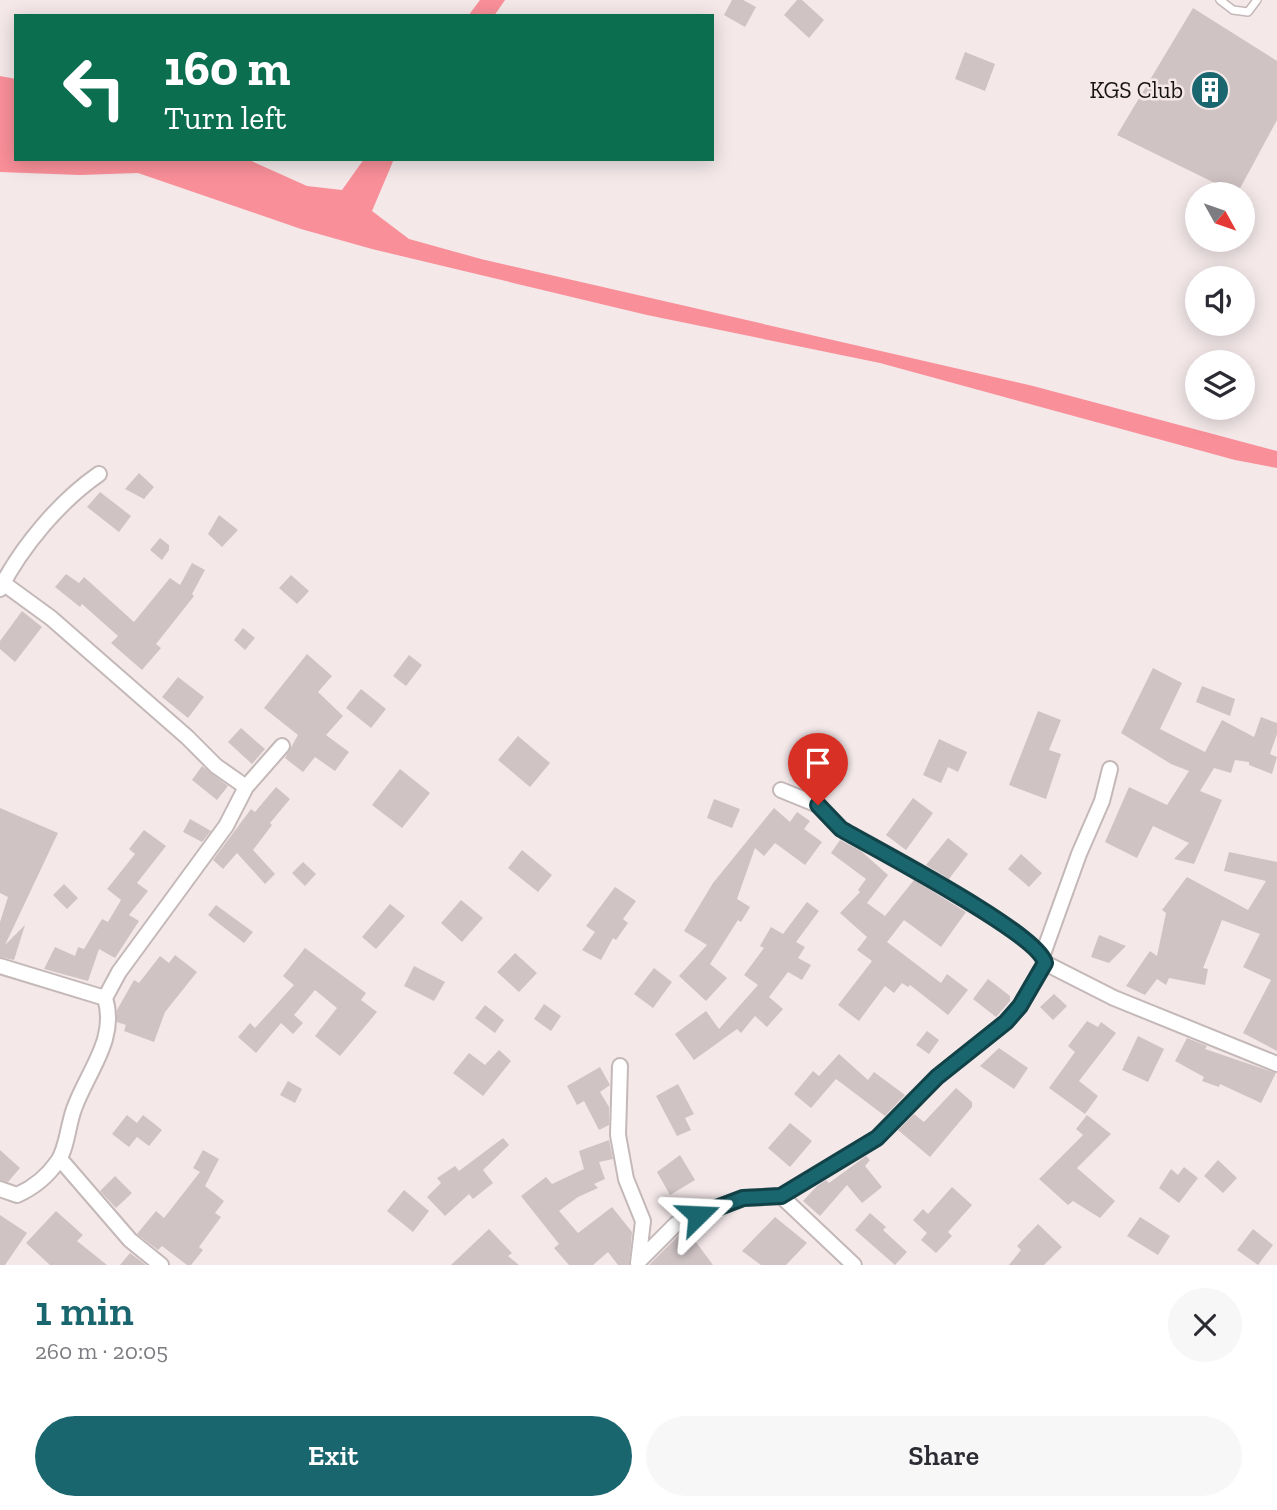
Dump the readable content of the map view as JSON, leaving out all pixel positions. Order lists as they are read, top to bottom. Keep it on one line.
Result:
{"places":{"building":["KGS Club"]},"north":"bottom right","page":{"turn":["160 m","Turn left"],"heading":["1 min","260 m · 20:05"],"buttons":["Exit","Share"]}}
